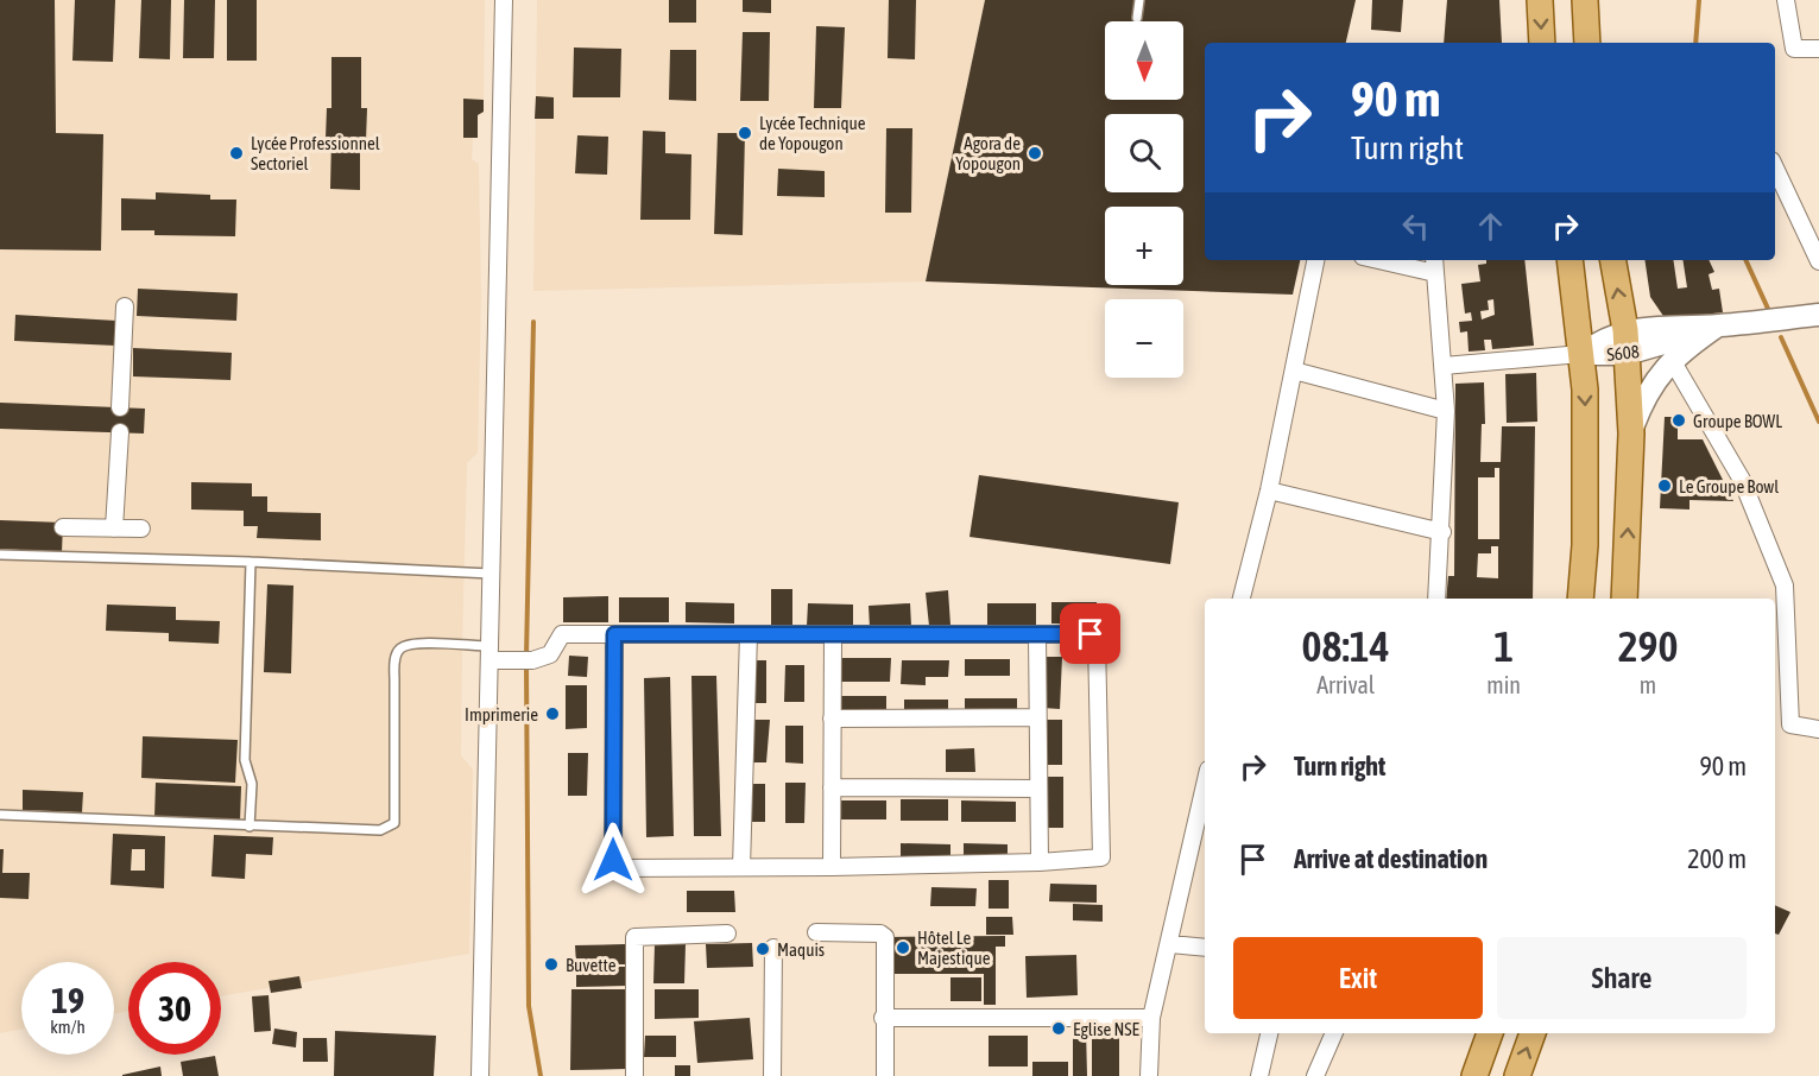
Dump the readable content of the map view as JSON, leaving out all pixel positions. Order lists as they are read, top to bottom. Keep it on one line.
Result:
{"streets":{"street":["S608"]},"places":["Lycée Technique de Yopougon","Lycée Professionnel Sectoriel","Agora de Yopougon","Groupe BOWL","Le Groupe Bowl","Imprimerie","Hôtel Le Majestique","Maquis","Buvette","Eglise NSE"],"north":"bottom","page":{"map_buttons":["+","−"],"turn":["90 m","Turn right"],"eta":["08:14","Arrival","1","min","290","m"],"list":[{"name":"Turn right","value":"90 m"},{"name":"Arrive at destination","value":"200 m"}],"buttons":["Exit","Share"],"speed":"19 km/h","limit":"30"}}
